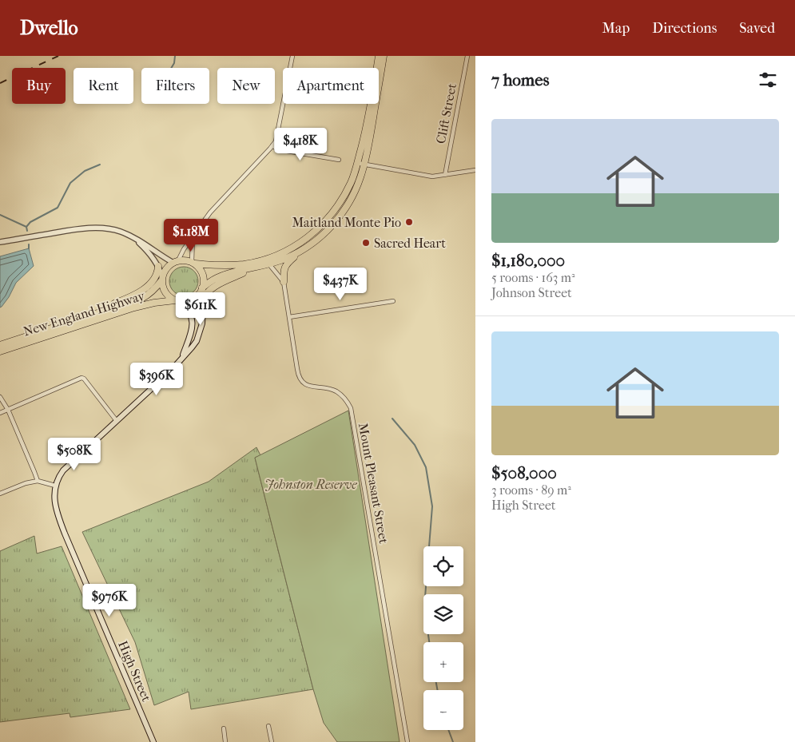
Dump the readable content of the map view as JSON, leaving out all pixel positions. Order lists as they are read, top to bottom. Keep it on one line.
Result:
{"streets":{"highway":["New England Highway"],"main road":["High Street"],"street":["Clift Street","Mount Pleasant Street"]},"parks":["Johnston Reserve"],"places":["Maitland Monte Pio","Sacred Heart"],"page":{"header":"Dwello","nav":["Map","Directions","Saved"],"heading":"7 homes","chip":["Buy","Rent","Filters","New","Apartment"],"list":[{"name":"$1,180,000","note":"5 rooms · 163 m² · Johnson Street"},{"name":"$508,000","note":"3 rooms · 89 m² · High Street"}],"price":["$418K","$1.18M","$437K","$611K","$396K","$508K","$976K"],"map_buttons":["+","−"]}}
